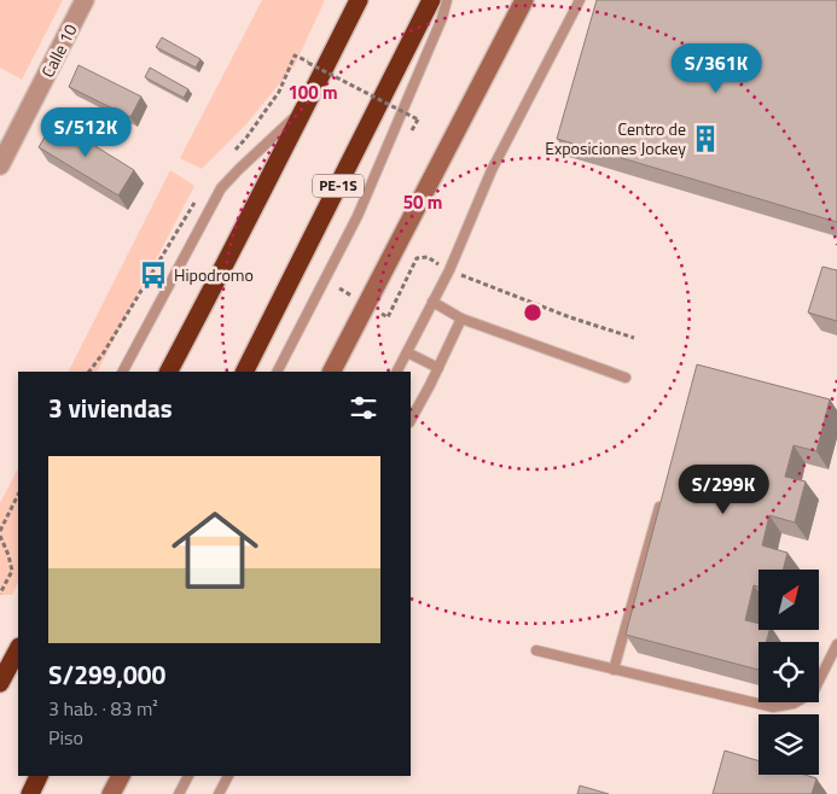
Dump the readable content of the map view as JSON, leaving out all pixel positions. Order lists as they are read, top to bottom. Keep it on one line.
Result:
{"streets":{"highway":["PE-1S"],"street":["Calle 10"]},"places":{"building":["Centro de Exposiciones Jockey"],"bus stop":["Hipodromo"]},"north":"top right","page":{"price":["S/361K","S/512K","S/299K"],"heading":"3 viviendas","list":[{"name":"S/299,000","note":"3 hab. · 83 m² · Piso"}]},"rings":["100 m","50 m"]}
